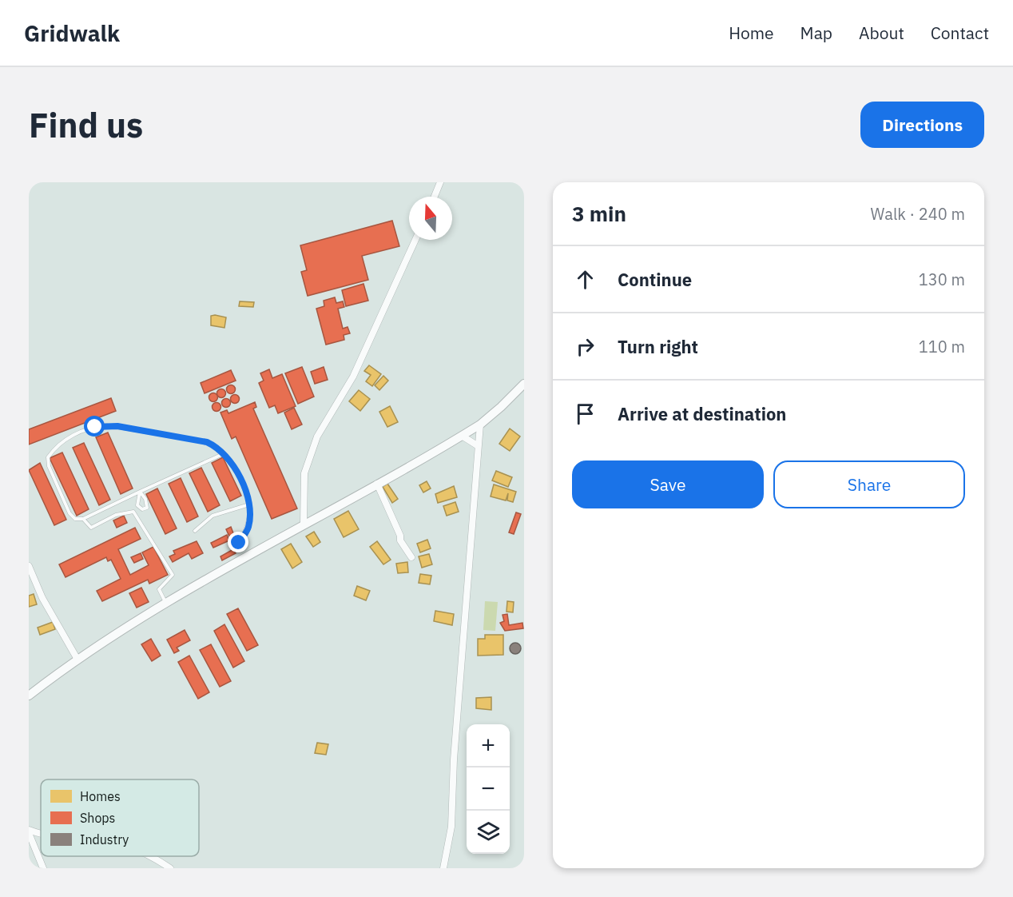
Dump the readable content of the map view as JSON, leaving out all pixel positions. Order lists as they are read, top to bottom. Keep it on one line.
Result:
{"legend":["Homes","Shops","Industry"],"north":"top","page":{"header":"Gridwalk","nav":["Home","Map","About","Contact"],"buttons":["Directions",["Save","Share"]],"title":"Find us","heading":["3 min","Walk · 240 m"],"list":[["Continue","130 m"],["Turn right","110 m"],"Arrive at destination"],"map_buttons":["+","−"]}}
